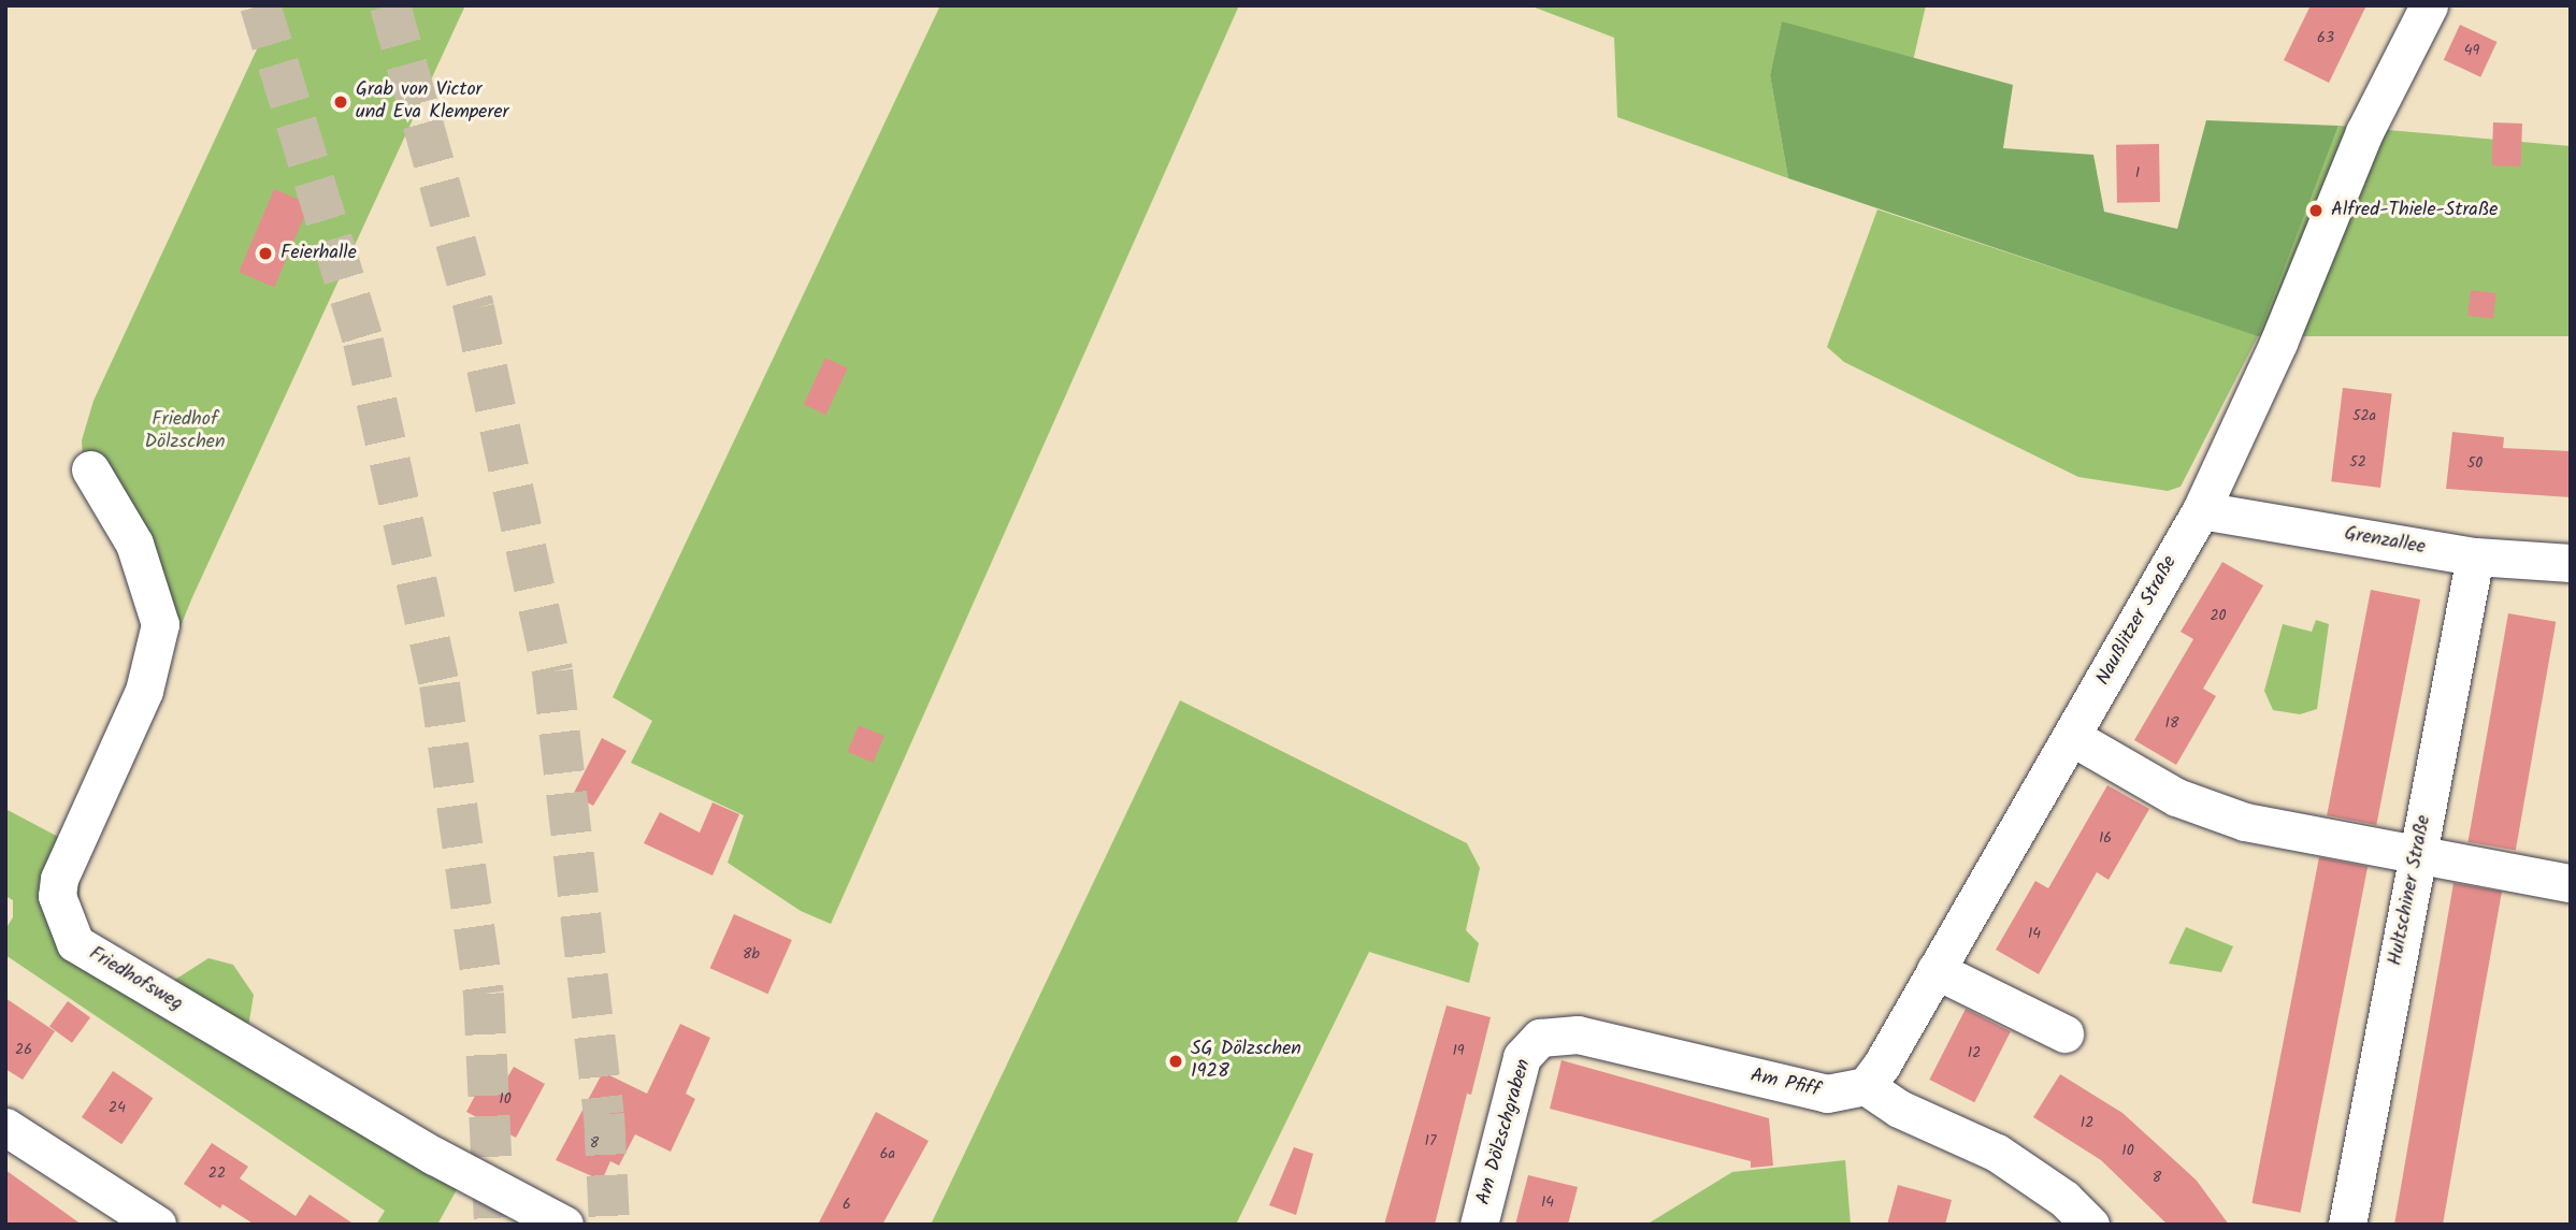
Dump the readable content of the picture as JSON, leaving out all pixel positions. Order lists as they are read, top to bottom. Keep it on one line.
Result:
{"streets":{"street":["Grenzallee","Naußlitzer Straße","Hultschiner Straße","Friedhofsweg","Am Pfiff","Am Dölzschgraben"]},"crossings":[["Grenzallee","Naußlitzer Straße"],["Grenzallee","Hultschiner Straße"],["Naußlitzer Straße","Am Pfiff"],["Am Pfiff","Am Dölzschgraben"]],"parks":["Friedhof Dölzschen"],"places":["Grab von Victor und Eva Klemperer","Alfred-Thiele-Straße","Feierhalle","SG Dölzschen 1928"],"house_numbers":["63","49","1","52a","52","50","20","18","16","14","8b","26","19","12","10","24","12","17","8","10","6a","22","8","14","6"]}
